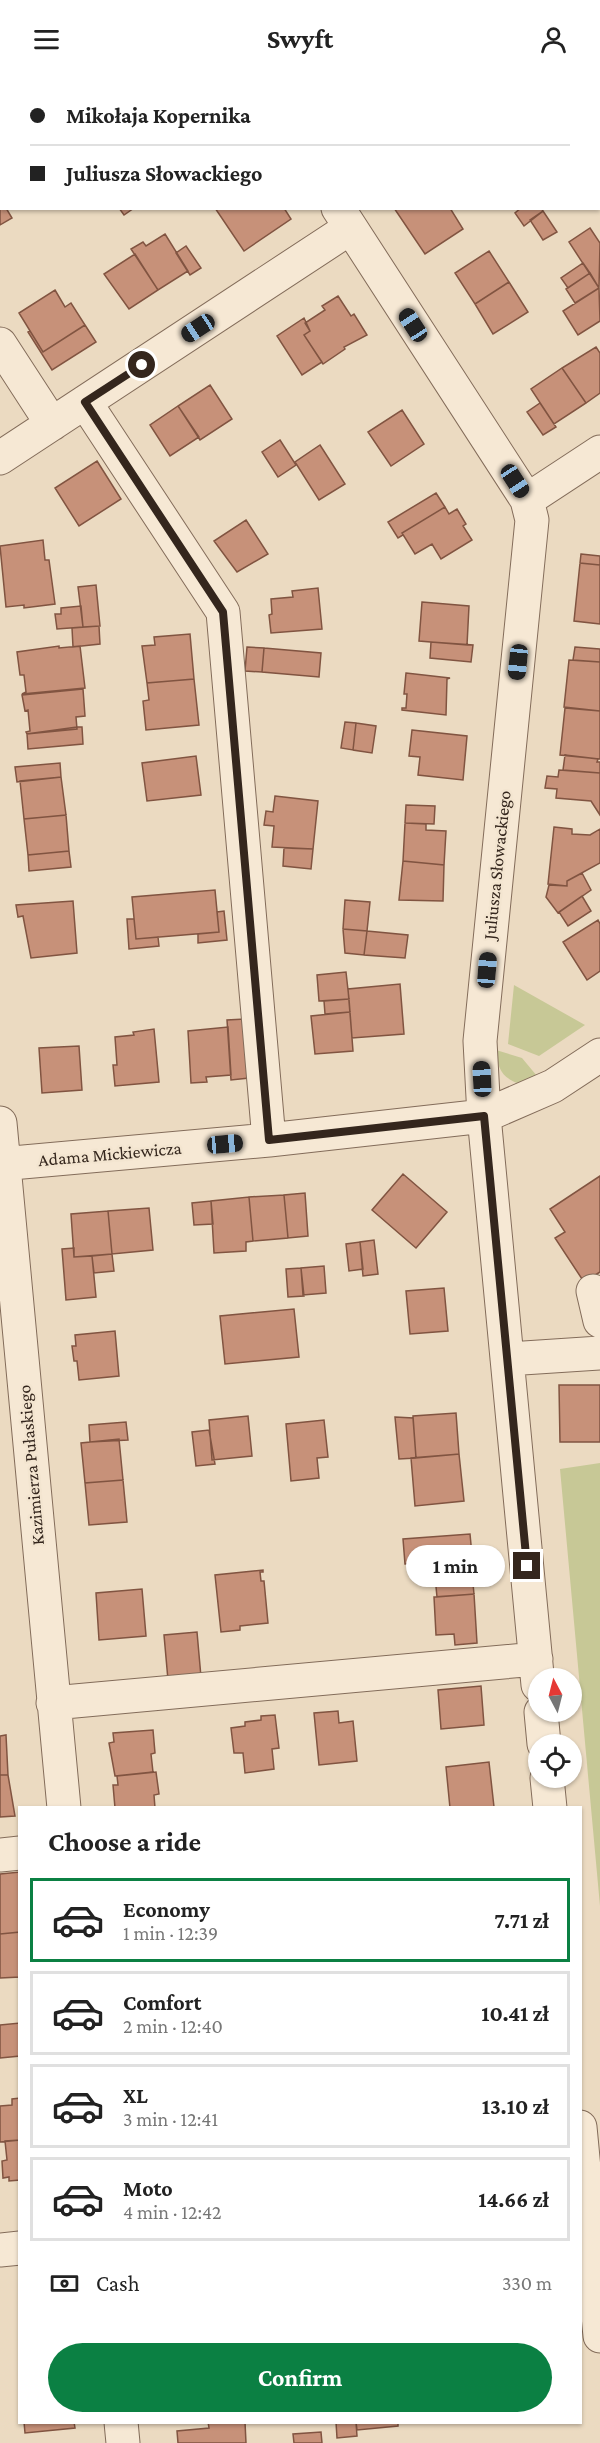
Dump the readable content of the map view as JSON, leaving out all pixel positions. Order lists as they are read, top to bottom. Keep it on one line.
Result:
{"streets":{"street":["Juliusza Słowackiego","Adama Mickiewicza","Kazimierza Pułaskiego"]},"crossings":[["Juliusza Słowackiego","Adama Mickiewicza"],["Adama Mickiewicza","Kazimierza Pułaskiego"]],"north":"top","page":{"header":"Swyft","banner":["Mikołaja Kopernika","Juliusza Słowackiego"],"bubble":"1 min","heading":"Choose a ride","list":[{"name":"Economy","note":"1 min · 12:39","value":"7.71 zł"},{"name":"Comfort","note":"2 min · 12:40","value":"10.41 zł"},{"name":"XL","note":"3 min · 12:41","value":"13.10 zł"},{"name":"Moto","note":"4 min · 12:42","value":"14.66 zł"}],"pay":["Cash","330 m"],"buttons":"Confirm"}}
